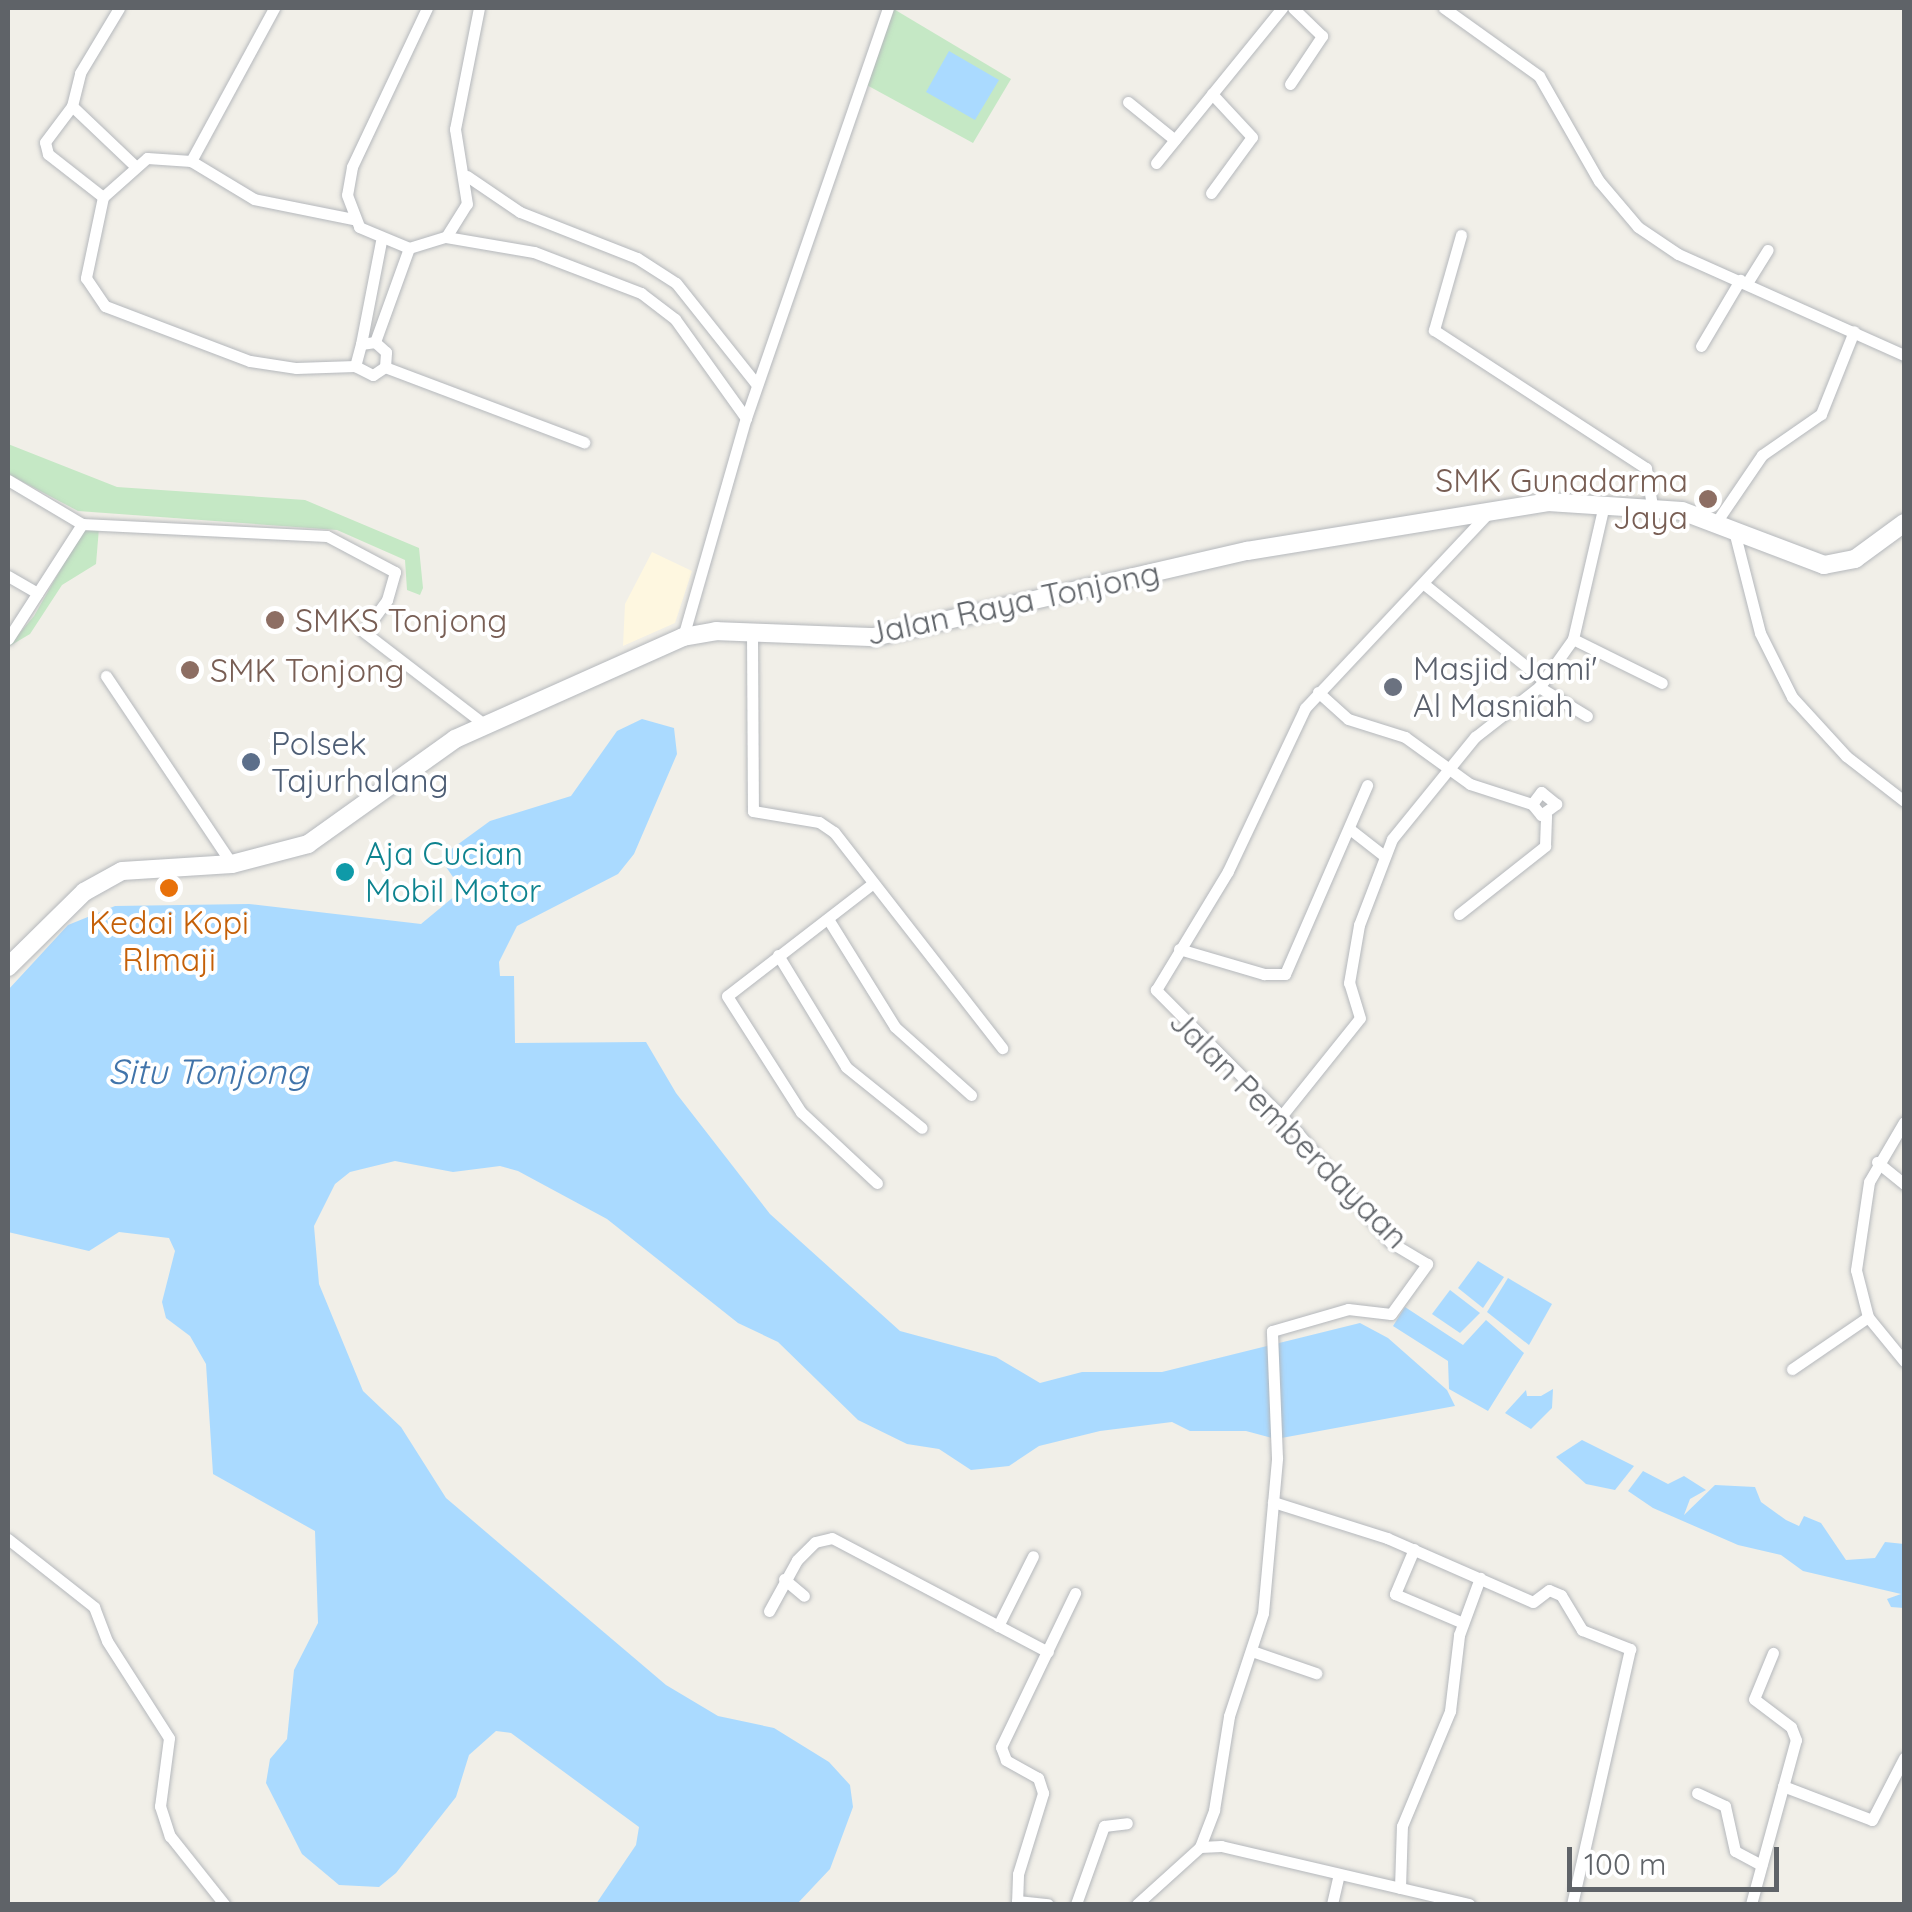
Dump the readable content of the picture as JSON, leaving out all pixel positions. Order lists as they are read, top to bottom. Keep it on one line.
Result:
{"streets":{"main road":["Jalan Raya Tonjong"],"street":["Jalan Pemberdayaan"]},"crossings":[["Jalan Raya Tonjong","Jalan Pemberdayaan"]],"water":["Situ Tonjong"],"places":["SMK Gunadarma Jaya","SMKS Tonjong","SMK Tonjong","Masjid Jami' Al Masniah","Polsek Tajurhalang","Aja Cucian Mobil Motor","Kedai Kopi RImaji"],"scale_bar":"100 m"}
